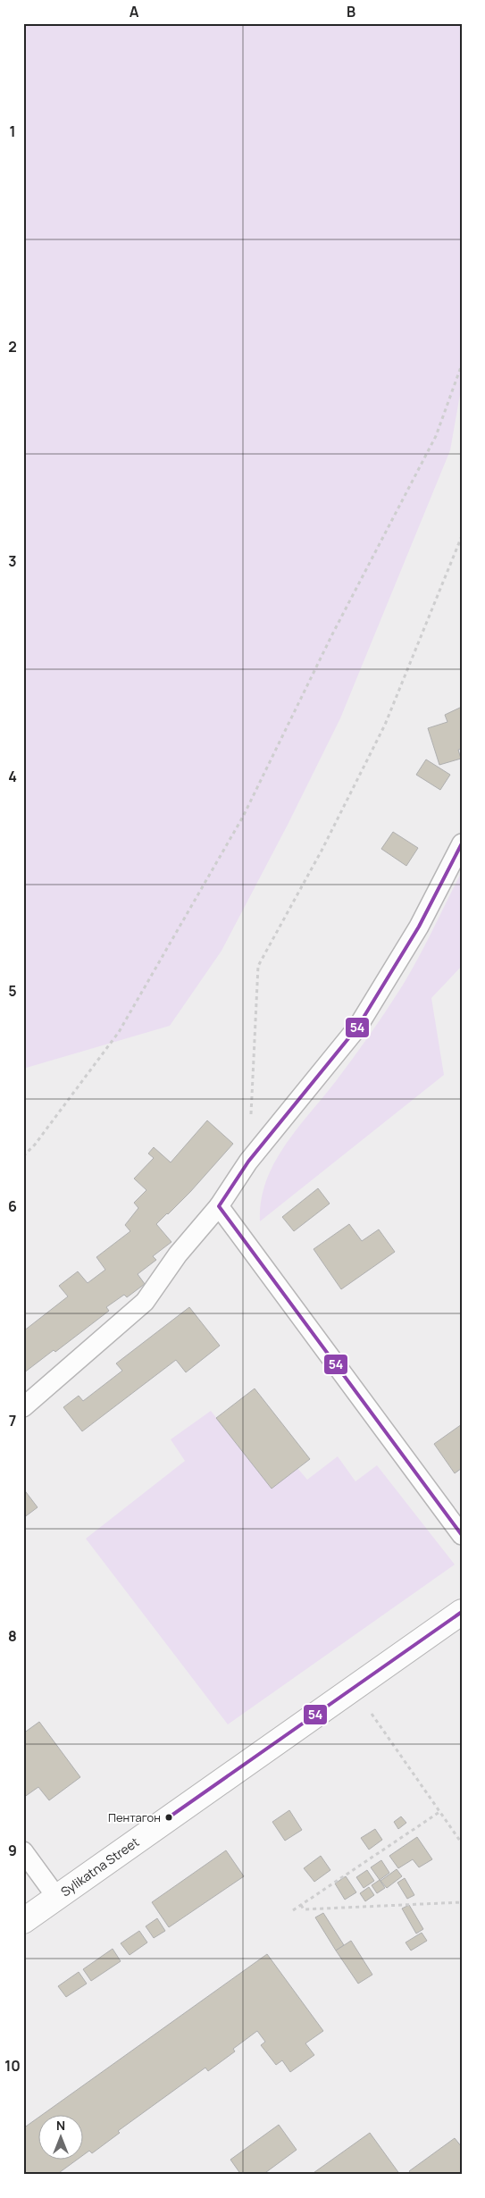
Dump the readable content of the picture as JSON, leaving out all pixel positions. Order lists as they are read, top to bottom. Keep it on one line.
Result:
{"streets":{"street":["Sylikatna Street"]},"places":["Пентагон"],"lines":["transit line 54"],"north":"top","grid":{"columns":["A","B"],"rows":["1","2","3","4","5","6","7","8","9","10"]}}
